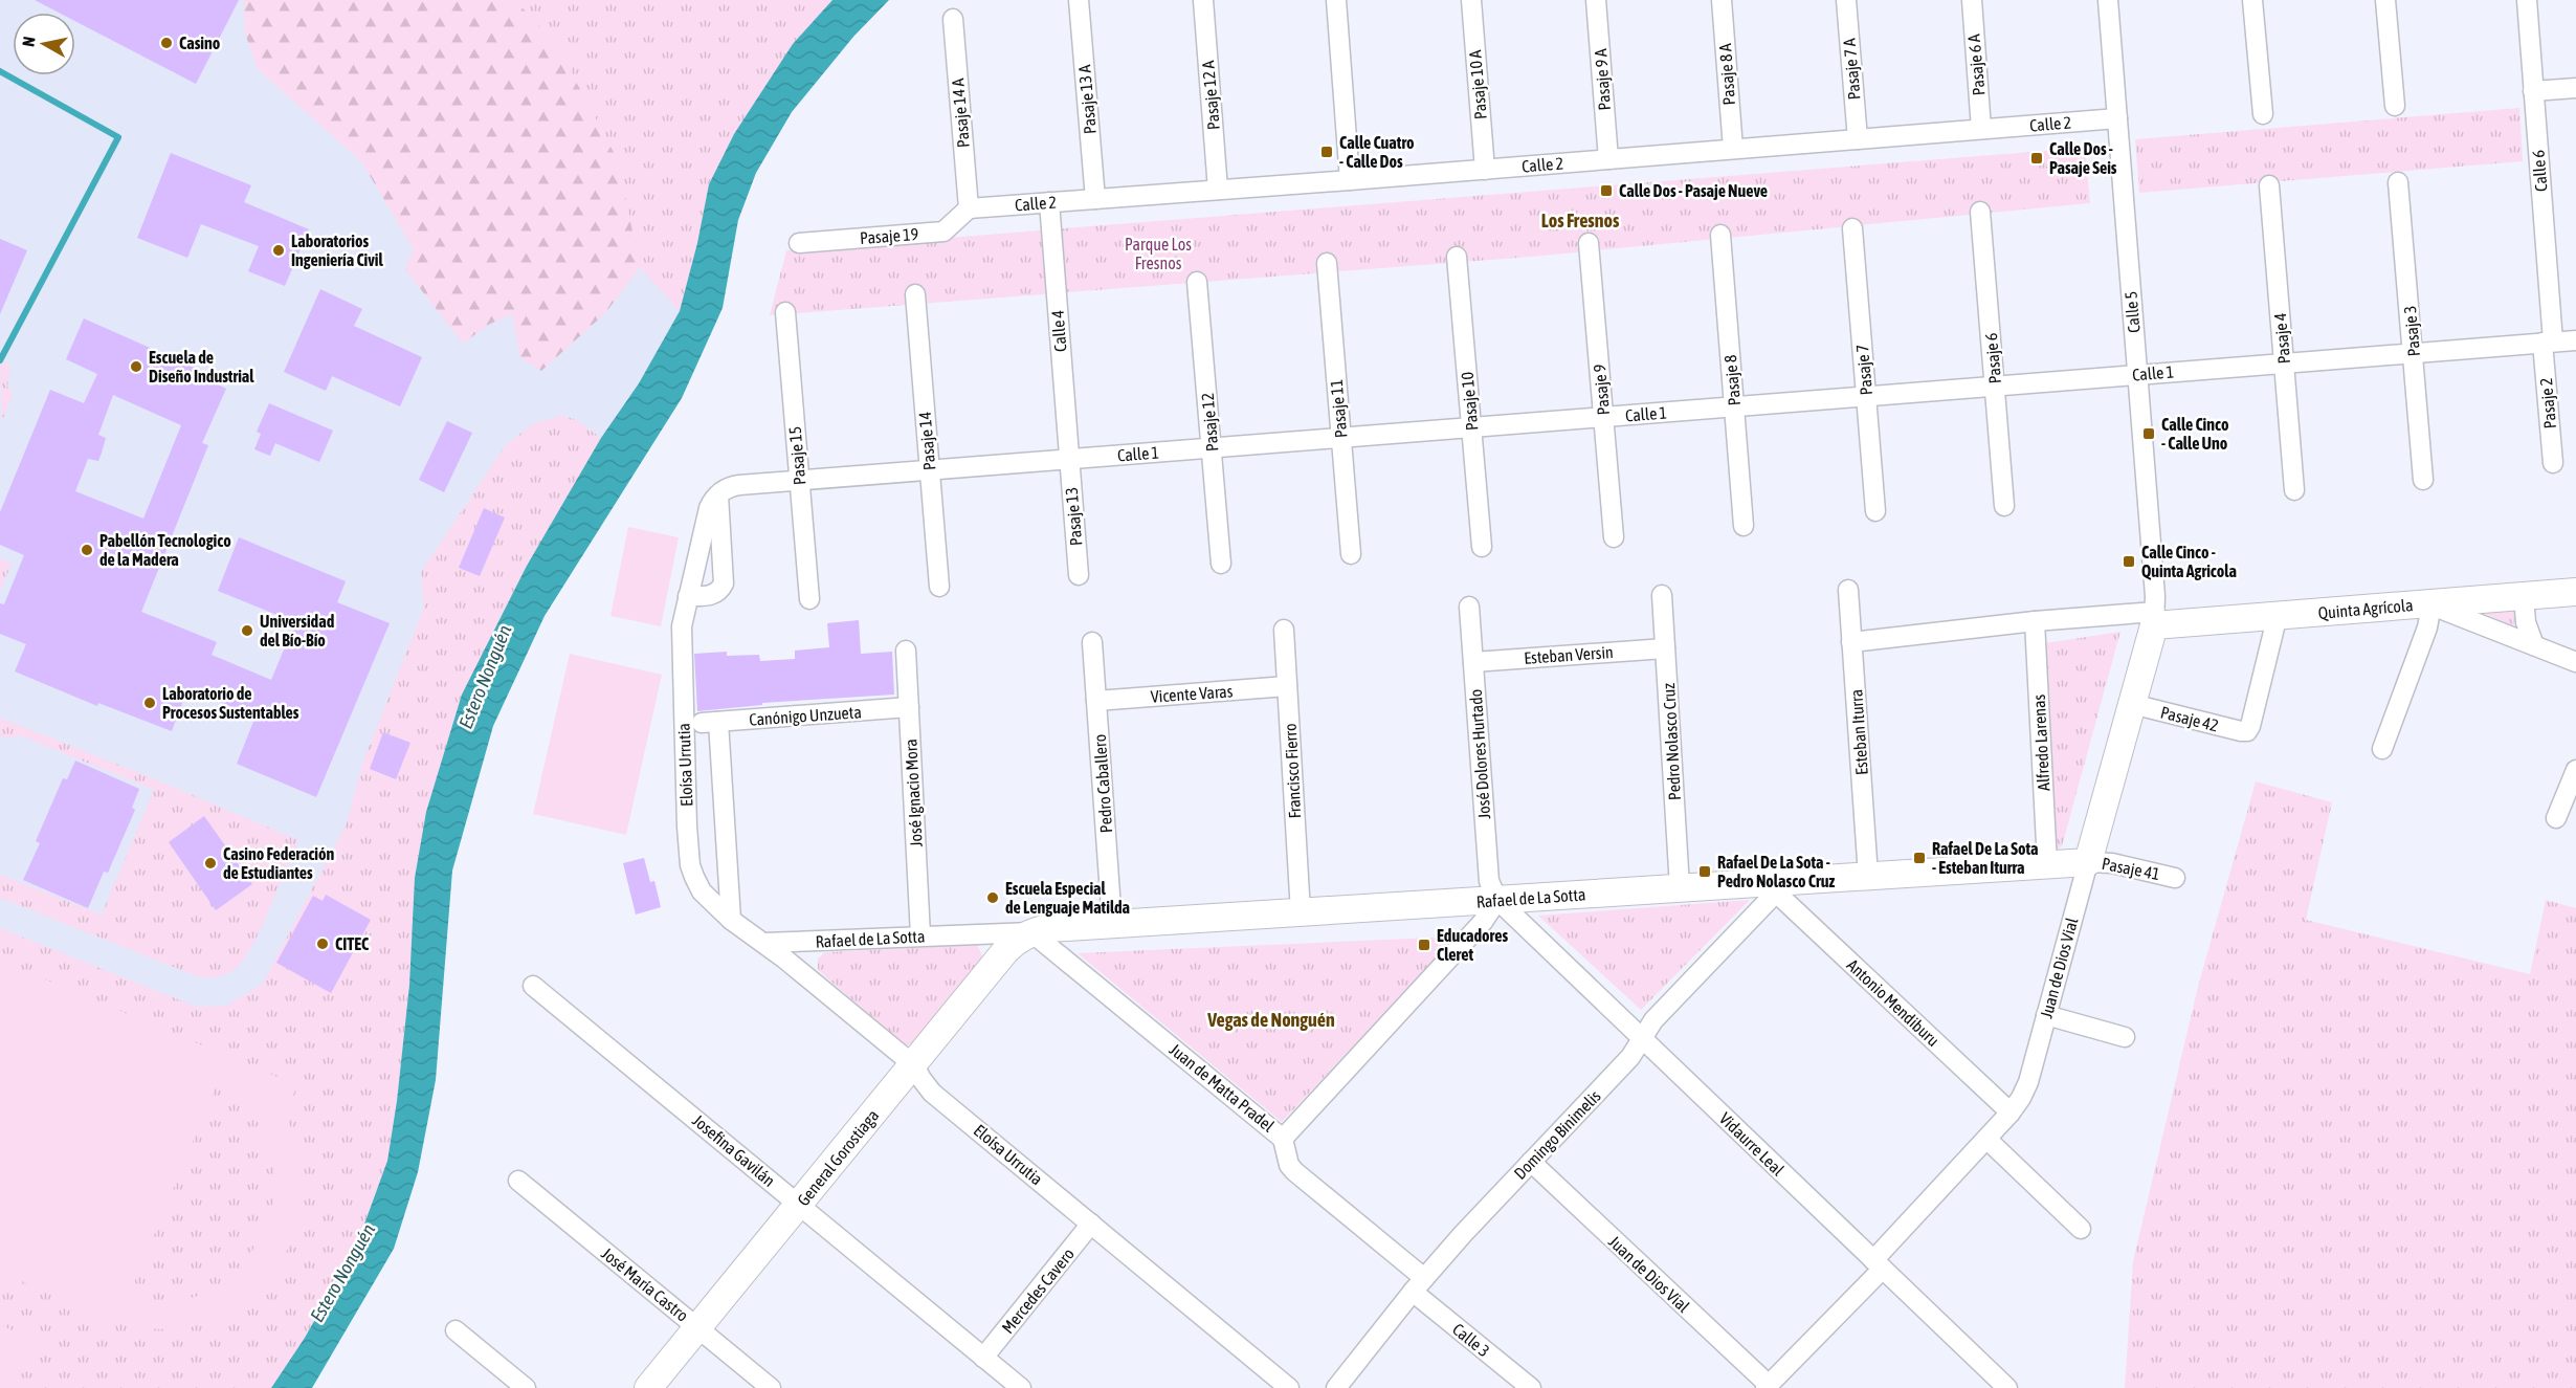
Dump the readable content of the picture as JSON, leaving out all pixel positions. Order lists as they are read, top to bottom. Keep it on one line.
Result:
{"streets":{"street":["Pasaje 6 A","Pasaje 7 A","Pasaje 8 A","Pasaje 9 A","Pasaje 10 A","Pasaje 12 A","Pasaje 13 A","Pasaje 14 A","Calle 2","Calle 6","Pasaje 19","Calle 5","Calle 4","Pasaje 3","Pasaje 4","Pasaje 6","Pasaje 7","Calle 1","Pasaje 8","Pasaje 9","Pasaje 10","Pasaje 2","Pasaje 11","Pasaje 12","Pasaje 14","Pasaje 15","Pasaje 13","Quinta Agrícola","Esteban Versin","Vicente Varas","Canónigo Unzueta","Pasaje 42","Esteban Iturra","Pedro Nolasco Cruz","Alfredo Larenas","José Dolores Hurtado","Eloísa Urrutia","Francisco Fierro","Pedro Caballero","José Ignacio Mora","Pasaje 41","Rafael de La Sotta","Juan de Dios Vial","Antonio Mendiburu","Juan de Matta Pradel","Domingo Binimelis","Vidaurre Leal","Josefina Gavilán","General Gorostiaga","José María Castro","Mercedes Cavero","Calle 3"]},"crossings":[["Pasaje 6 A","Calle 2"],["Pasaje 7 A","Calle 2"],["Pasaje 8 A","Calle 2"],["Pasaje 9 A","Calle 2"],["Pasaje 10 A","Calle 2"],["Pasaje 12 A","Calle 2"],["Pasaje 13 A","Calle 2"],["Pasaje 14 A","Calle 2"],["Pasaje 14 A","Pasaje 19"],["Calle 2","Pasaje 19"],["Calle 2","Calle 5"],["Calle 2","Calle 4"],["Calle 6","Calle 1"],["Calle 6","Pasaje 2"],["Calle 5","Calle 1"],["Calle 5","Quinta Agrícola"],["Calle 5","Juan de Dios Vial"],["Calle 4","Calle 1"],["Calle 4","Pasaje 13"],["Pasaje 3","Calle 1"],["Pasaje 4","Calle 1"],["Pasaje 6","Calle 1"],["Pasaje 7","Calle 1"],["Calle 1","Pasaje 8"],["Calle 1","Pasaje 9"],["Calle 1","Pasaje 10"],["Calle 1","Pasaje 2"],["Calle 1","Pasaje 11"],["Calle 1","Pasaje 12"],["Calle 1","Pasaje 14"],["Calle 1","Pasaje 15"],["Calle 1","Pasaje 13"],["Quinta Agrícola","Pasaje 42"],["Quinta Agrícola","Esteban Iturra"],["Quinta Agrícola","Alfredo Larenas"],["Quinta Agrícola","Juan de Dios Vial"],["Esteban Versin","Pedro Nolasco Cruz"],["Esteban Versin","José Dolores Hurtado"],["Vicente Varas","Francisco Fierro"],["Vicente Varas","Pedro Caballero"],["Canónigo Unzueta","Eloísa Urrutia"],["Canónigo Unzueta","José Ignacio Mora"],["Pasaje 42","Juan de Dios Vial"],["Esteban Iturra","Rafael de La Sotta"],["Pedro Nolasco Cruz","Rafael de La Sotta"],["Alfredo Larenas","Rafael de La Sotta"],["José Dolores Hurtado","Rafael de La Sotta"],["José Dolores Hurtado","Vidaurre Leal"],["Eloísa Urrutia","Rafael de La Sotta"],["Eloísa Urrutia","General Gorostiaga"],["Eloísa Urrutia","Mercedes Cavero"],["Francisco Fierro","Rafael de La Sotta"],["Pedro Caballero","Rafael de La Sotta"],["José Ignacio Mora","Rafael de La Sotta"],["Pasaje 41","Rafael de La Sotta"],["Pasaje 41","Juan de Dios Vial"],["Rafael de La Sotta","Juan de Dios Vial"],["Rafael de La Sotta","Antonio Mendiburu"],["Rafael de La Sotta","Juan de Matta Pradel"],["Rafael de La Sotta","Domingo Binimelis"],["Rafael de La Sotta","Vidaurre Leal"],["Rafael de La Sotta","General Gorostiaga"],["Juan de Dios Vial","Antonio Mendiburu"],["Juan de Dios Vial","Domingo Binimelis"],["Juan de Dios Vial","Vidaurre Leal"],["Antonio Mendiburu","Domingo Binimelis"],["Juan de Matta Pradel","Domingo Binimelis"],["Juan de Matta Pradel","General Gorostiaga"],["Juan de Matta Pradel","Calle 3"],["Domingo Binimelis","Vidaurre Leal"],["Domingo Binimelis","Calle 3"],["Josefina Gavilán","General Gorostiaga"],["Josefina Gavilán","Mercedes Cavero"],["General Gorostiaga","José María Castro"]],"districts":["Los Fresnos","Vegas de Nonguén"],"water":["Estero Nonguén"],"parks":["Parque Los Fresnos"],"places":{"other":["Casino","Laboratorios Ingeniería Civil","Escuela de Diseño Industrial","Pabellón Tecnologico de la Madera","Universidad del Bío-Bío","Laboratorio de Procesos Sustentables","Casino Federación de Estudiantes","Escuela Especial de Lenguaje Matilda","CITEC"],"transit":["Calle Cuatro - Calle Dos","Calle Dos - Pasaje Seis","Calle Dos - Pasaje Nueve","Calle Cinco - Calle Uno","Calle Cinco - Quinta Agricola","Rafael De La Sota - Esteban Iturra","Rafael De La Sota - Pedro Nolasco Cruz","Educadores Cleret"]},"north":"left"}
